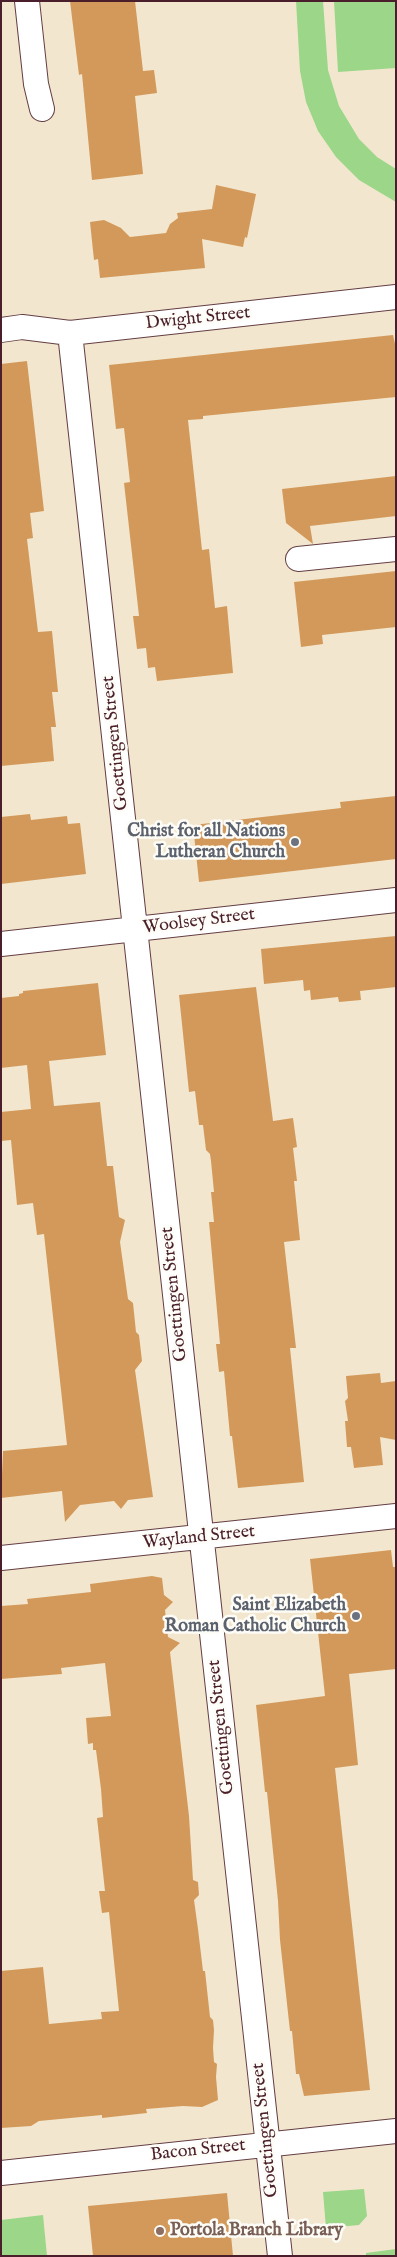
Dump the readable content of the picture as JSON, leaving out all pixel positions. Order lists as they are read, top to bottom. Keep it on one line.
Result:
{"streets":{"street":["Dwight Street","Goettingen Street","Woolsey Street","Wayland Street","Bacon Street"]},"crossings":[["Dwight Street","Goettingen Street"],["Goettingen Street","Woolsey Street"],["Goettingen Street","Wayland Street"],["Goettingen Street","Bacon Street"]],"places":["Christ for all Nations Lutheran Church","Saint Elizabeth Roman Catholic Church","Portola Branch Library"]}
